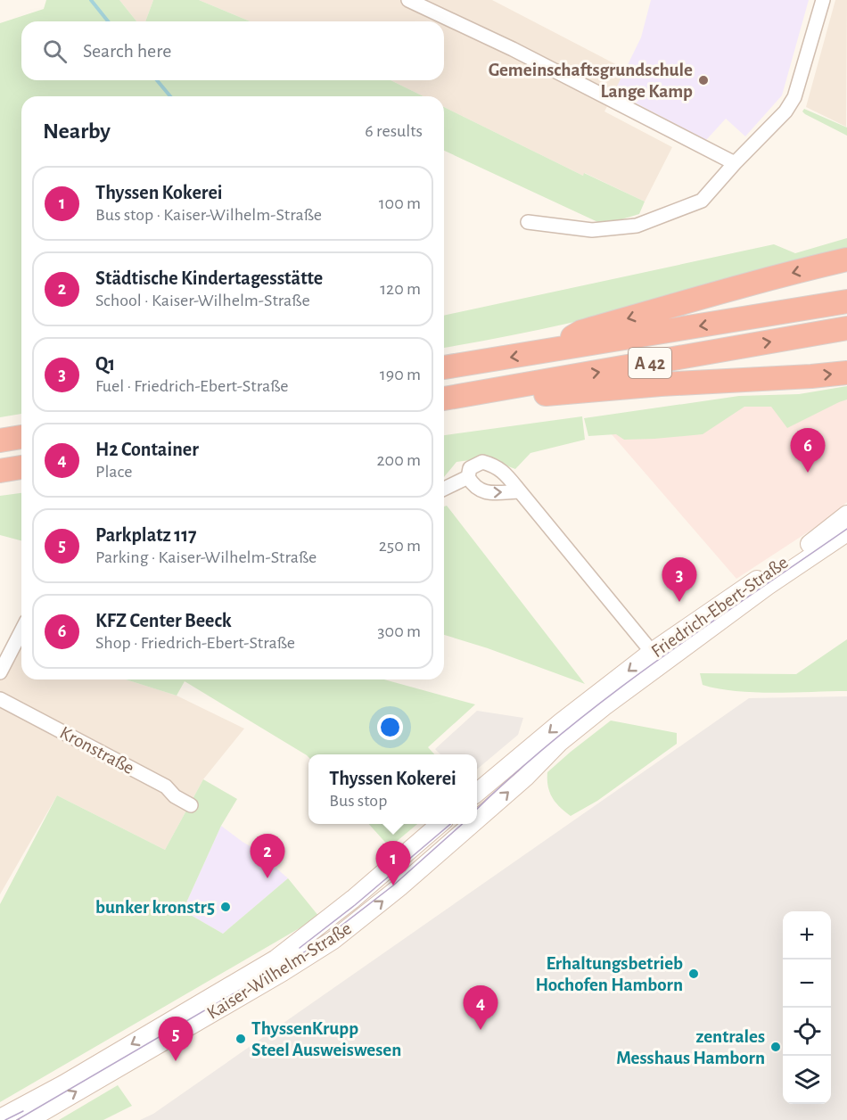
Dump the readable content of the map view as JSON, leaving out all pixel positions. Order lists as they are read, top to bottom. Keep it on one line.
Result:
{"streets":{"highway":["A 42"],"main road":["Friedrich-Ebert-Straße","Kaiser-Wilhelm-Straße"],"street":["Kronstraße"]},"crossings":[["Friedrich-Ebert-Straße","Kaiser-Wilhelm-Straße"]],"places":["Gemeinschaftsgrundschule Lange Kamp","bunker kronstr5","Erhaltungsbetrieb Hochofen Hamborn","ThyssenKrupp Steel Ausweiswesen","zentrales Messhaus Hamborn"],"page":{"search":"Search here","heading":["Nearby","6 results"],"list":[{"mark":"1","name":"Thyssen Kokerei","note":"Bus stop · Kaiser-Wilhelm-Straße","value":"100 m"},{"mark":"2","name":"Städtische Kindertagesstätte","note":"School · Kaiser-Wilhelm-Straße","value":"120 m"},{"mark":"3","name":"Q1","note":"Fuel · Friedrich-Ebert-Straße","value":"190 m"},{"mark":"4","name":"H2 Container","note":"Place","value":"200 m"},{"mark":"5","name":"Parkplatz 117","note":"Parking · Kaiser-Wilhelm-Straße","value":"250 m"},{"mark":"6","name":"KFZ Center Beeck","note":"Shop · Friedrich-Ebert-Straße","value":"300 m"}],"pins":["6","3","2","1","4","5"],"popup":["Thyssen Kokerei","Bus stop"],"map_buttons":["+","−"]}}
